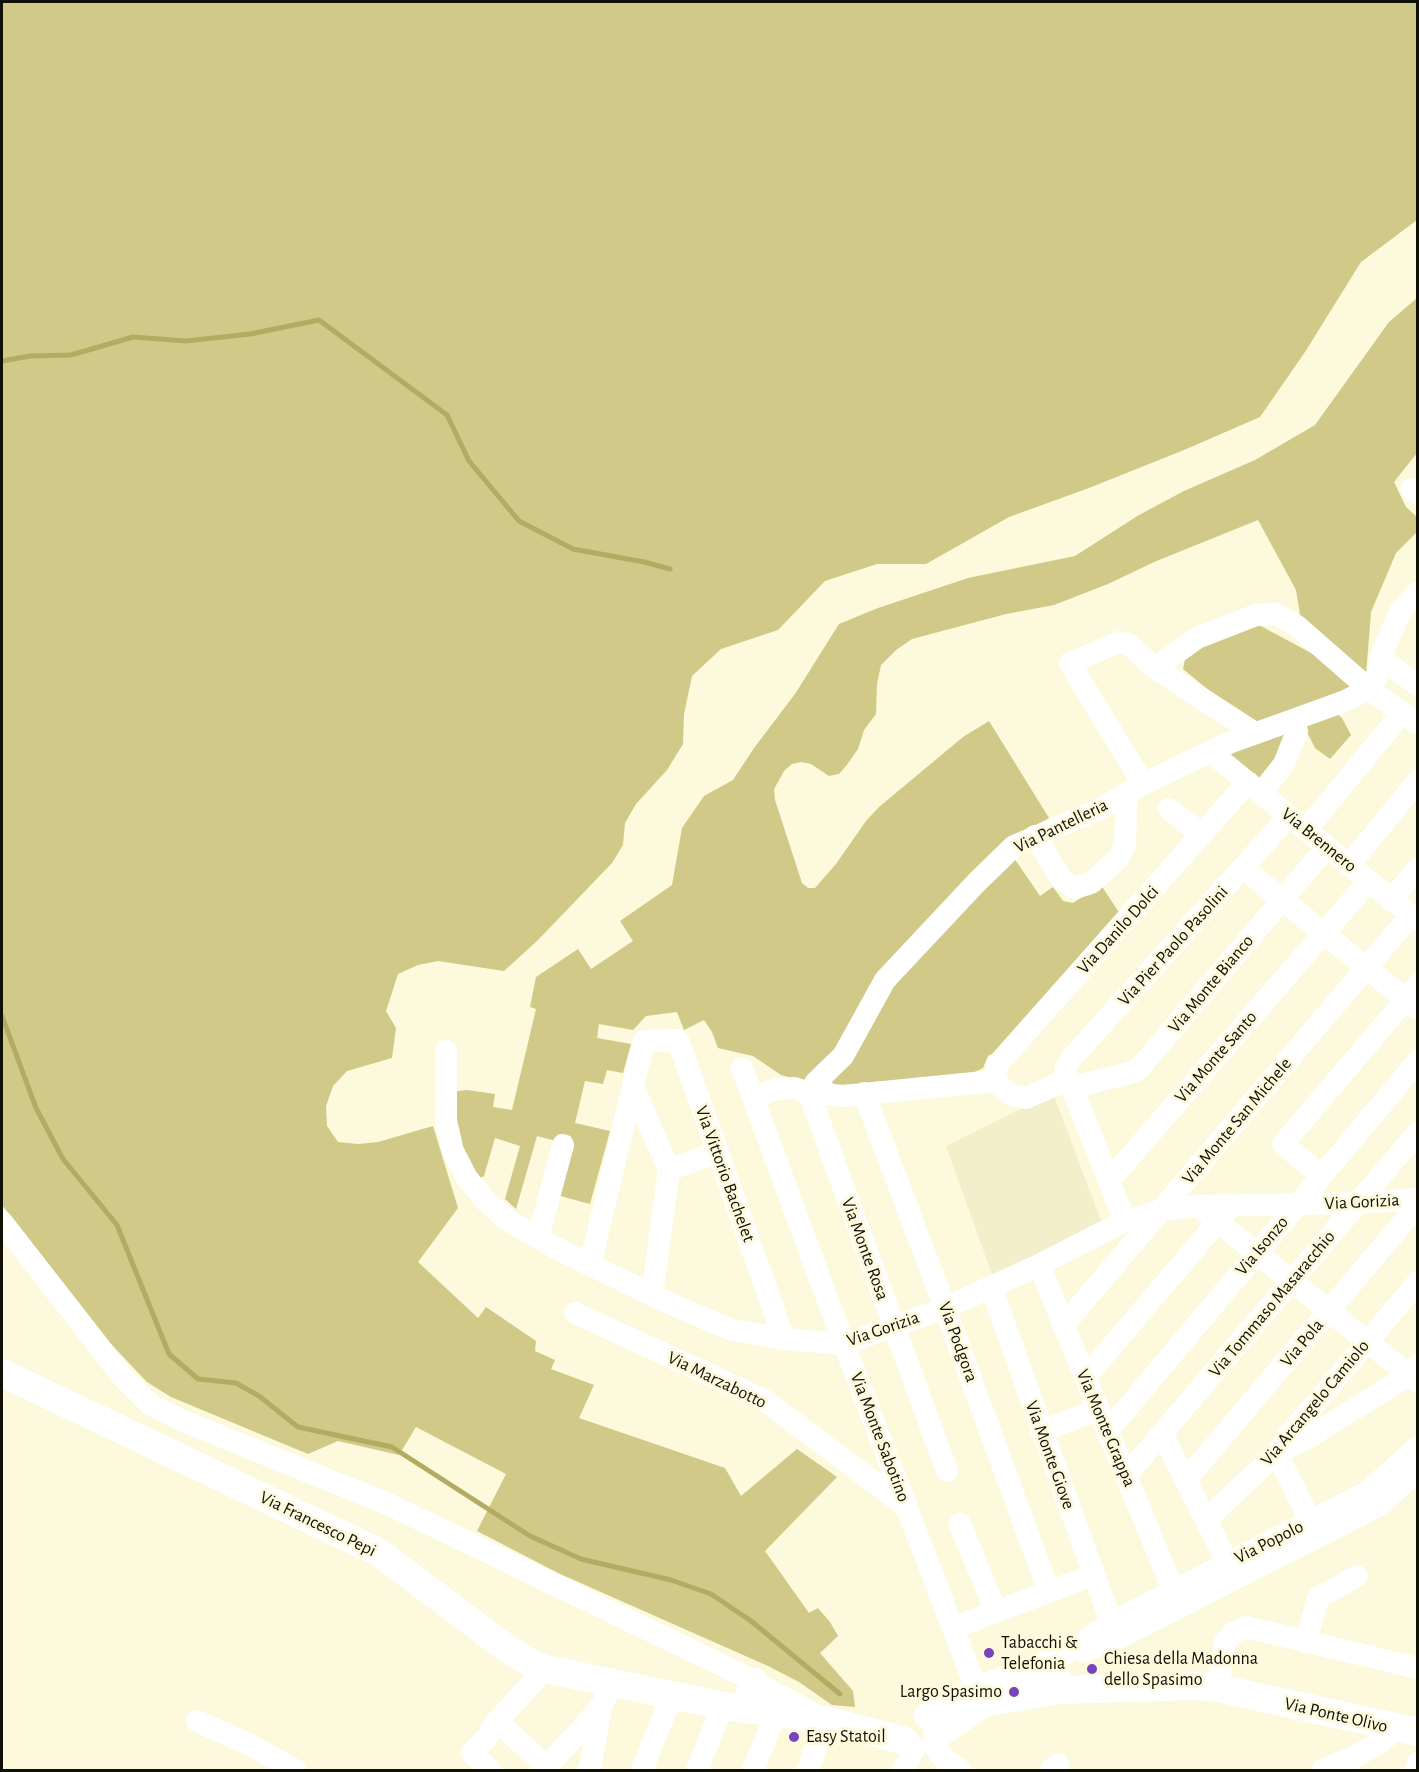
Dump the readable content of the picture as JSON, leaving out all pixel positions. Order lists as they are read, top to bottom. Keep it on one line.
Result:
{"streets":{"main road":["Via Francesco Pepi","Via Ponte Olivo"],"street":["Via Pantelleria","Via Brennero","Via Danilo Dolci","Via Pier Paolo Pasolini","Via Monte Bianco","Via Monte Santo","Via Monte San Michele","Via Vittorio Bachelet","Via Gorizia","Via Isonzo","Via Monte Rosa","Via Tommaso Masaracchio","Via Podgora","Via Pola","Via Marzabotto","Via Arcangelo Camiolo","Via Monte Grappa","Via Monte Sabotino","Via Monte Giove","Via Popolo"]},"crossings":[["Via Pantelleria","Via Danilo Dolci"],["Via Pantelleria","Via Monte Rosa"],["Via Brennero","Via Danilo Dolci"],["Via Brennero","Via Pier Paolo Pasolini"],["Via Brennero","Via Monte Bianco"],["Via Brennero","Via Monte Santo"],["Via Brennero","Via Monte San Michele"],["Via Danilo Dolci","Via Monte Bianco"],["Via Pier Paolo Pasolini","Via Monte Bianco"],["Via Monte San Michele","Via Gorizia"],["Via Monte San Michele","Via Monte Grappa"],["Via Vittorio Bachelet","Via Gorizia"],["Via Gorizia","Via Isonzo"],["Via Gorizia","Via Monte Rosa"],["Via Gorizia","Via Tommaso Masaracchio"],["Via Gorizia","Via Podgora"],["Via Gorizia","Via Monte Grappa"],["Via Gorizia","Via Monte Sabotino"],["Via Gorizia","Via Monte Giove"],["Via Isonzo","Via Monte Grappa"],["Via Tommaso Masaracchio","Via Monte Grappa"],["Via Marzabotto","Via Monte Sabotino"],["Via Monte Grappa","Via Popolo"],["Via Monte Sabotino","Via Ponte Olivo"],["Via Monte Giove","Via Popolo"]],"places":["Tabacchi & Telefonia","Chiesa della Madonna dello Spasimo","Largo Spasimo","Easy Statoil"]}
